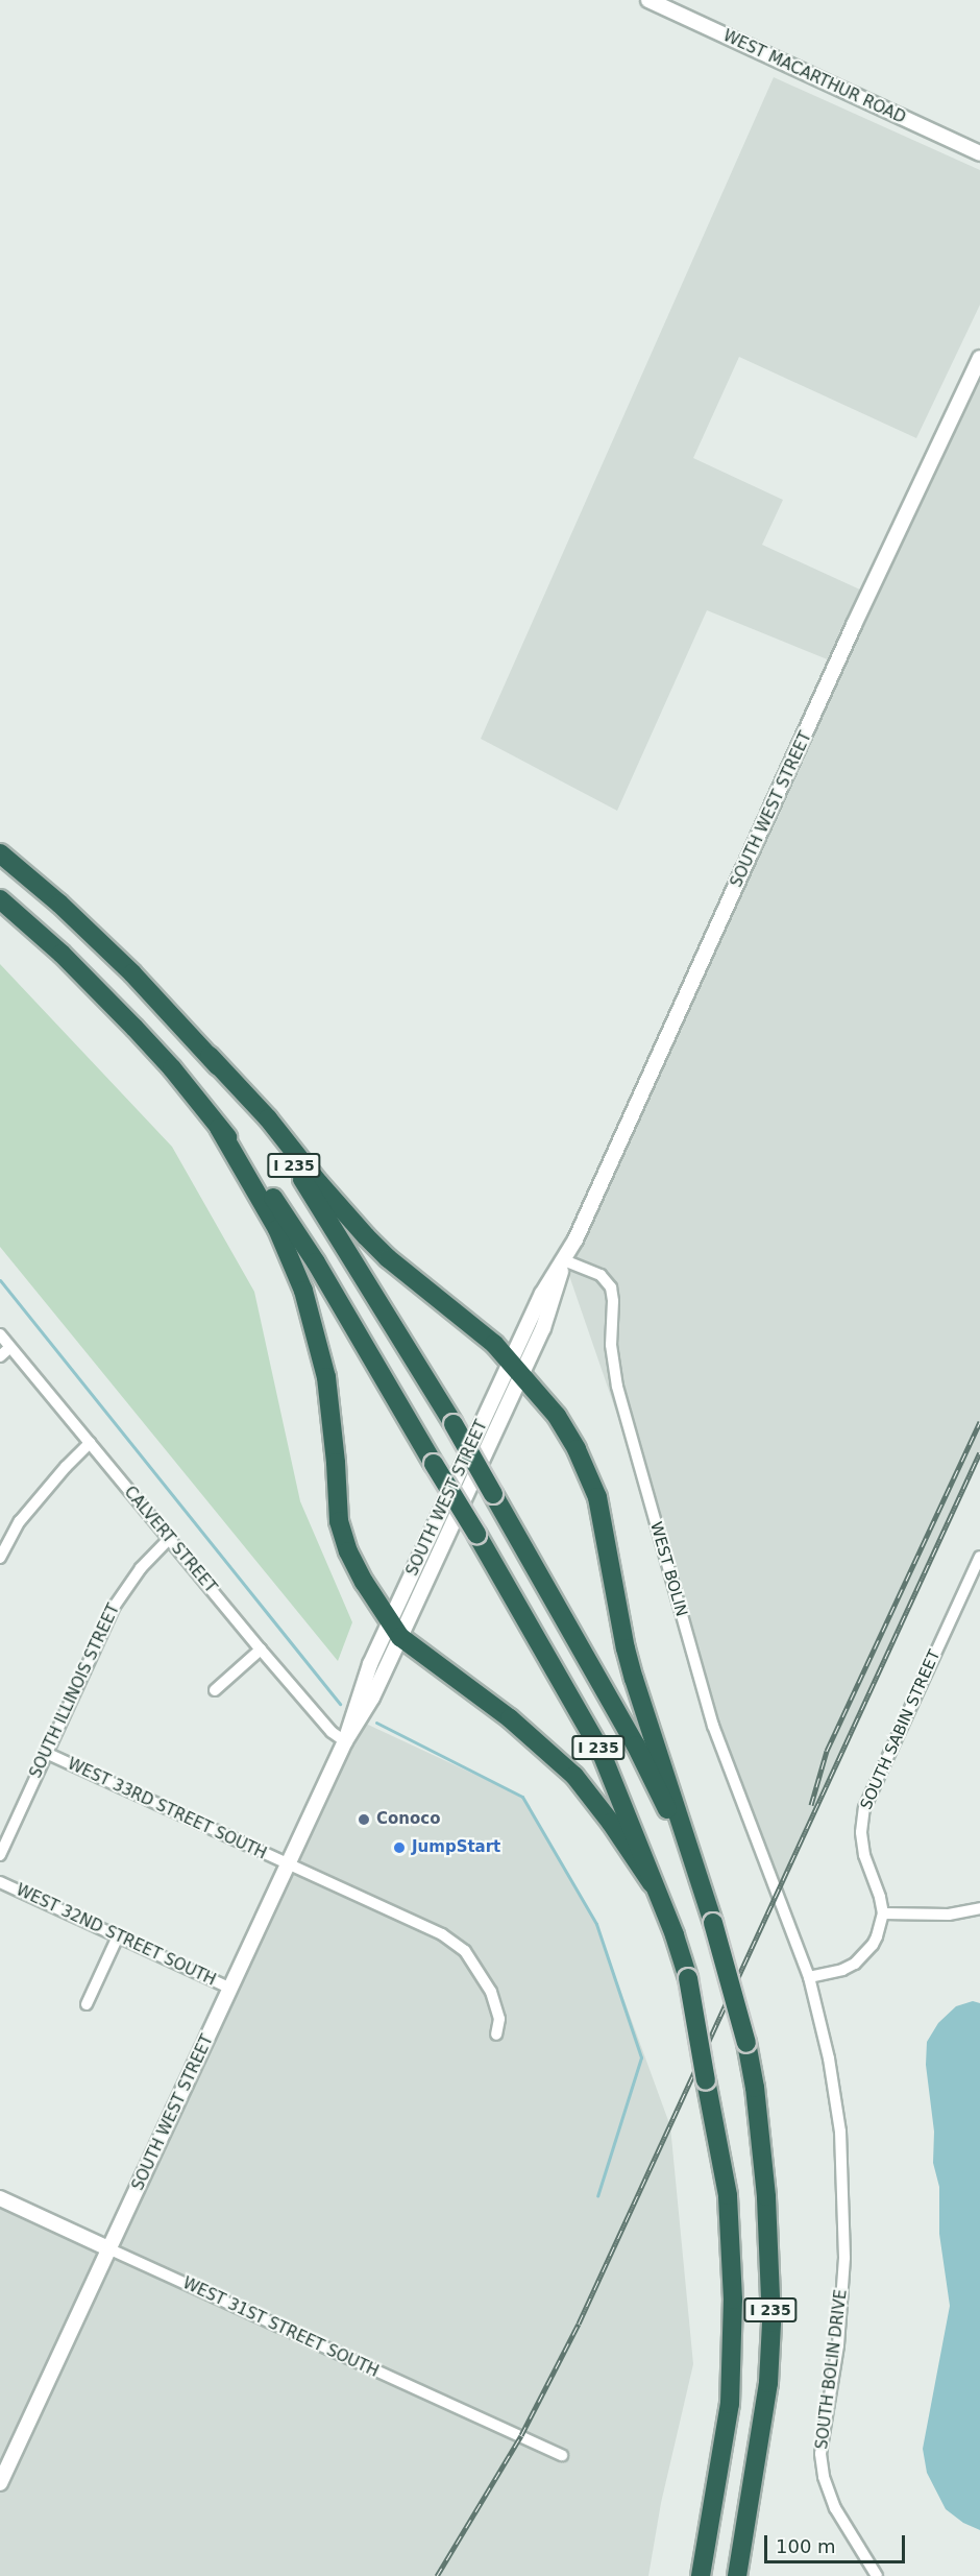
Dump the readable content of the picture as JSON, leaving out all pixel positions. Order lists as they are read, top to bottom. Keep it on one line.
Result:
{"streets":{"highway":["I 235"],"street":["WEST MACARTHUR ROAD","SOUTH WEST STREET","CALVERT STREET","WEST BOLIN","SOUTH ILLINOIS STREET","SOUTH SABIN STREET","WEST 33RD STREET SOUTH","WEST 32ND STREET SOUTH","WEST 31ST STREET SOUTH","SOUTH BOLIN DRIVE"]},"crossings":[["SOUTH WEST STREET","CALVERT STREET"],["SOUTH WEST STREET","WEST BOLIN"],["SOUTH WEST STREET","WEST 33RD STREET SOUTH"],["SOUTH WEST STREET","WEST 32ND STREET SOUTH"],["SOUTH WEST STREET","WEST 31ST STREET SOUTH"],["CALVERT STREET","SOUTH ILLINOIS STREET"],["WEST BOLIN","SOUTH BOLIN DRIVE"],["SOUTH ILLINOIS STREET","WEST 33RD STREET SOUTH"]],"places":["Conoco","JumpStart"],"scale_bar":"100 m"}
